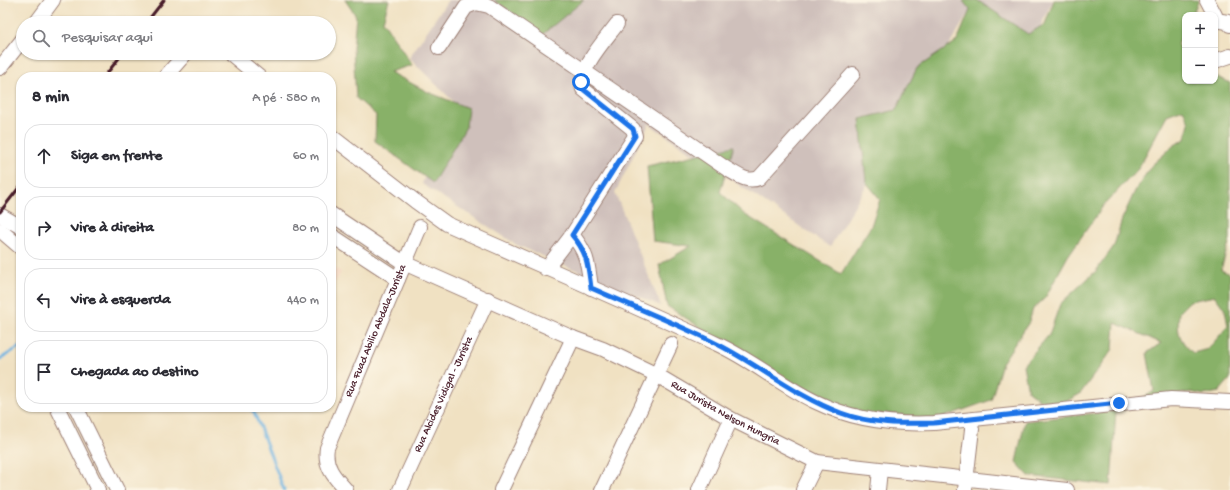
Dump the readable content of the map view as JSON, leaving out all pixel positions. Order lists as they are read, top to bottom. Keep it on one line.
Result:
{"streets":{"street":["Rua Fuad Abilio Abdala-Jurista","Rua Alcides Vidigal - Jurista","Rua Jurista Nelson Hungria"]},"crossings":[["Rua Fuad Abilio Abdala-Jurista","Rua Jurista Nelson Hungria"],["Rua Alcides Vidigal - Jurista","Rua Jurista Nelson Hungria"]],"page":{"map_buttons":["+","−"],"search":"Pesquisar aqui","heading":["8 min","A pé · 580 m"],"list":[["Siga em frente","60 m"],["Vire à direita","80 m"],["Vire à esquerda","440 m"],"Chegada ao destino"]}}
